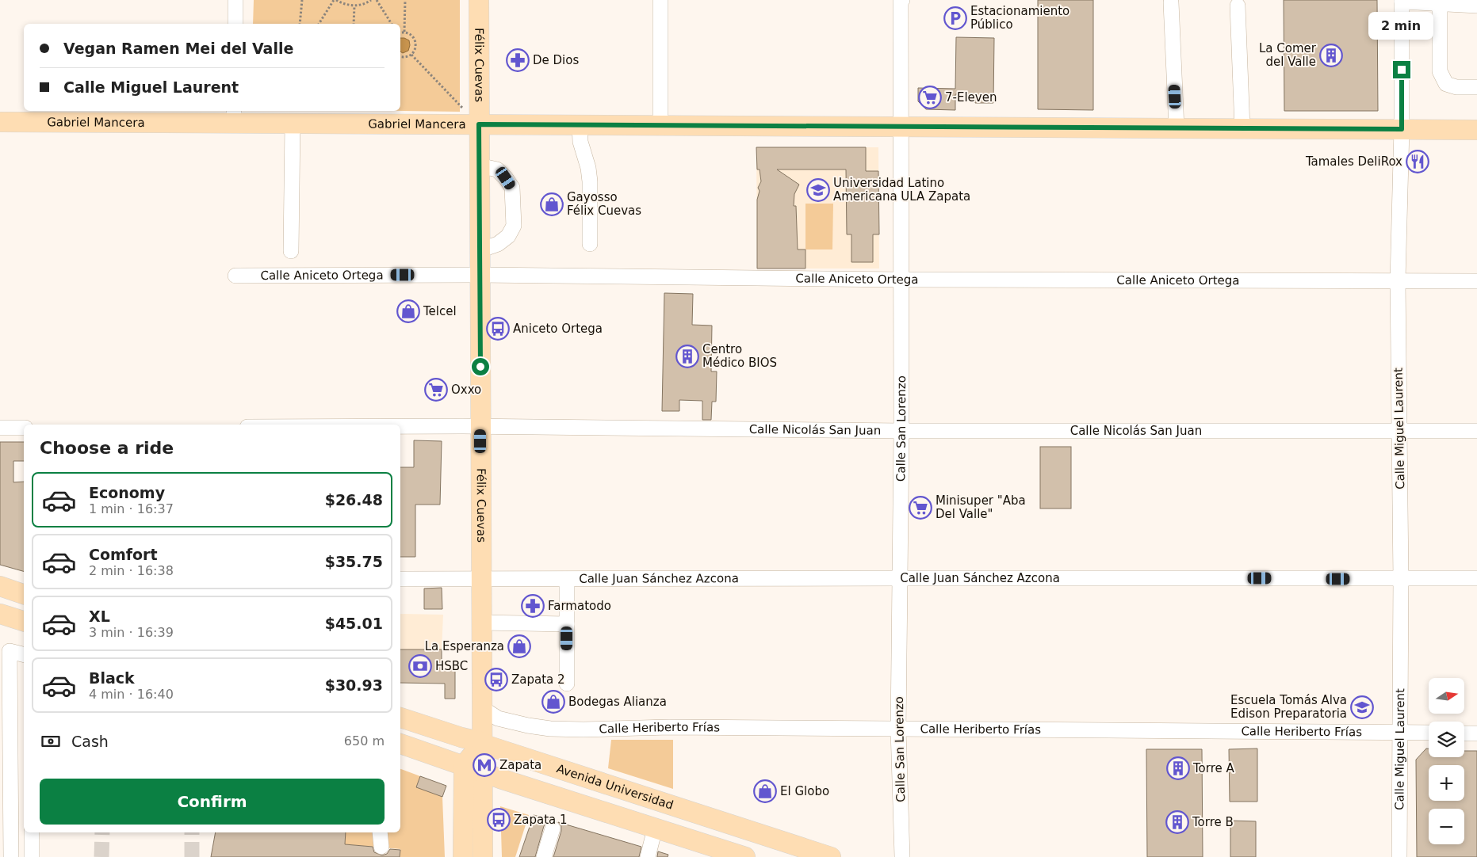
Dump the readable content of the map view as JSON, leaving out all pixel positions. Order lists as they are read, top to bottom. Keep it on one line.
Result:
{"streets":{"main road":["Félix Cuevas","Gabriel Mancera","Avenida Universidad"],"street":["Calle Aniceto Ortega","Calle San Lorenzo","Calle Miguel Laurent","Calle Nicolás San Juan","Calle Juan Sánchez Azcona","Calle Heriberto Frías"]},"crossings":[["Félix Cuevas","Gabriel Mancera"],["Félix Cuevas","Calle Aniceto Ortega"],["Félix Cuevas","Calle Nicolás San Juan"],["Félix Cuevas","Calle Juan Sánchez Azcona"],["Félix Cuevas","Calle Heriberto Frías"],["Félix Cuevas","Avenida Universidad"],["Gabriel Mancera","Calle San Lorenzo"],["Gabriel Mancera","Calle Miguel Laurent"],["Calle Aniceto Ortega","Calle San Lorenzo"],["Calle Aniceto Ortega","Calle Miguel Laurent"],["Calle San Lorenzo","Calle Nicolás San Juan"],["Calle San Lorenzo","Calle Juan Sánchez Azcona"],["Calle San Lorenzo","Calle Heriberto Frías"],["Calle Miguel Laurent","Calle Nicolás San Juan"],["Calle Miguel Laurent","Calle Juan Sánchez Azcona"],["Calle Miguel Laurent","Calle Heriberto Frías"]],"places":{"parking":["Estacionamiento Público"],"building":["La Comer del Valle","Centro Médico BIOS","Torre A","Torre B"],"pharmacy":["De Dios","Farmatodo"],"supermarket":["7-Eleven","Oxxo","Minisuper \"Aba Del Valle\""],"restaurant":["Tamales DeliRox"],"school or university":["Universidad Latino Americana ULA Zapata","Escuela Tomás Alva Edison Preparatoria"],"shop":["Gayosso Félix Cuevas","Telcel","La Esperanza","Bodegas Alianza","El Globo"],"bus stop":["Aniceto Ortega","Zapata 2","Zapata 1"],"bank":["HSBC"],"metro station":["Zapata"]},"north":"right","page":{"bubble":"2 min","banner":["Vegan Ramen Mei del Valle","Calle Miguel Laurent"],"heading":"Choose a ride","list":[{"name":"Economy","note":"1 min · 16:37","value":"$26.48"},{"name":"Comfort","note":"2 min · 16:38","value":"$35.75"},{"name":"XL","note":"3 min · 16:39","value":"$45.01"},{"name":"Black","note":"4 min · 16:40","value":"$30.93"}],"map_buttons":["+","−"],"pay":["Cash","650 m"],"buttons":"Confirm"}}
